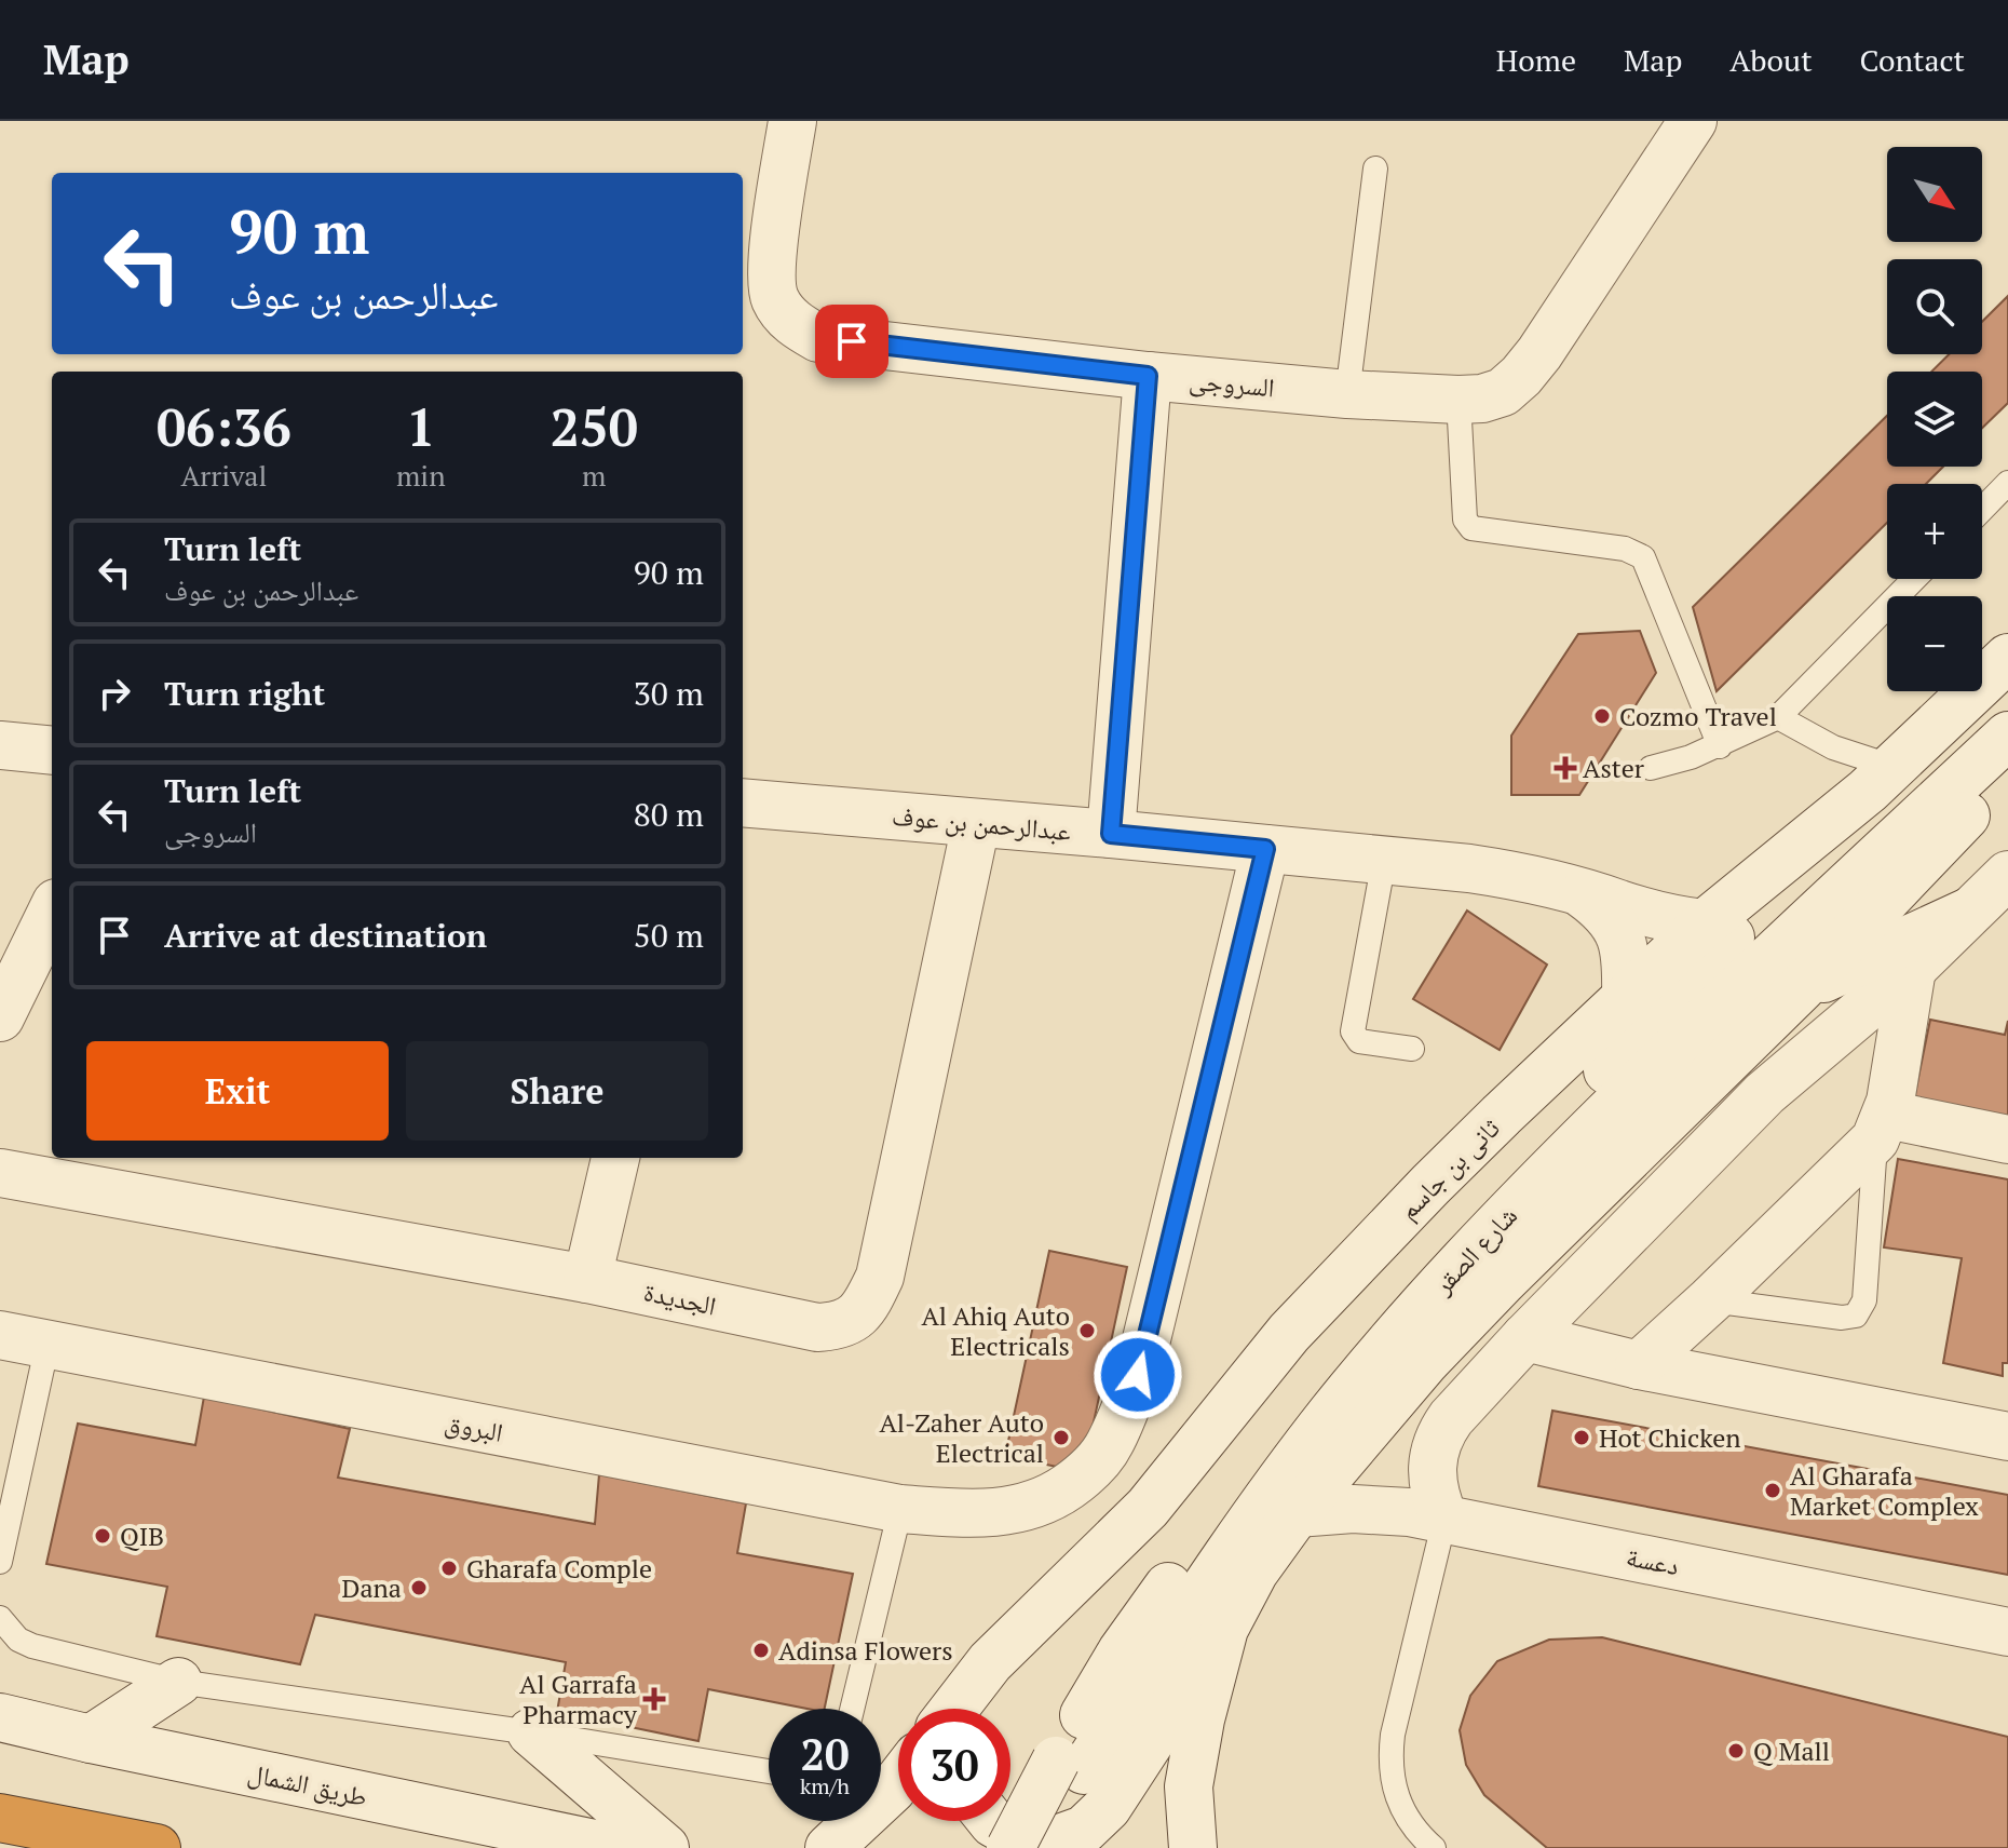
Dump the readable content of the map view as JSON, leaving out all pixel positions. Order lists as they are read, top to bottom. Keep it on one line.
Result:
{"streets":{"street":["السروجى","عبدالرحمن بن عوف","ثانى بن جاسم","شارع الصقر","الجديدة","البروق","دعسة","طريق الشمال"]},"crossings":[["عبدالرحمن بن عوف","ثانى بن جاسم"],["عبدالرحمن بن عوف","الجديدة"],["عبدالرحمن بن عوف","البروق"],["ثانى بن جاسم","شارع الصقر"]],"places":{"other":["Cozmo Travel","Al Ahiq Auto Electricals","Al-Zaher Auto Electrical","Hot Chicken","Al Gharafa Market Complex","QIB","Gharafa Comple","Dana","Adinsa Flowers","Q Mall"],"health":["Aster","Al Garrafa Pharmacy"]},"north":"bottom right","page":{"header":"Map","nav":["Home","Map","About","Contact"],"map_buttons":["+","−"],"turn":["90 m","عبدالرحمن بن عوف"],"eta":["06:36","Arrival","1","min","250","m"],"list":[{"name":"Turn left","note":"عبدالرحمن بن عوف","value":"90 m"},{"name":"Turn right","value":"30 m"},{"name":"Turn left","note":"السروجى","value":"80 m"},{"name":"Arrive at destination","value":"50 m"}],"buttons":["Exit","Share"],"speed":"20 km/h","limit":"30"}}
